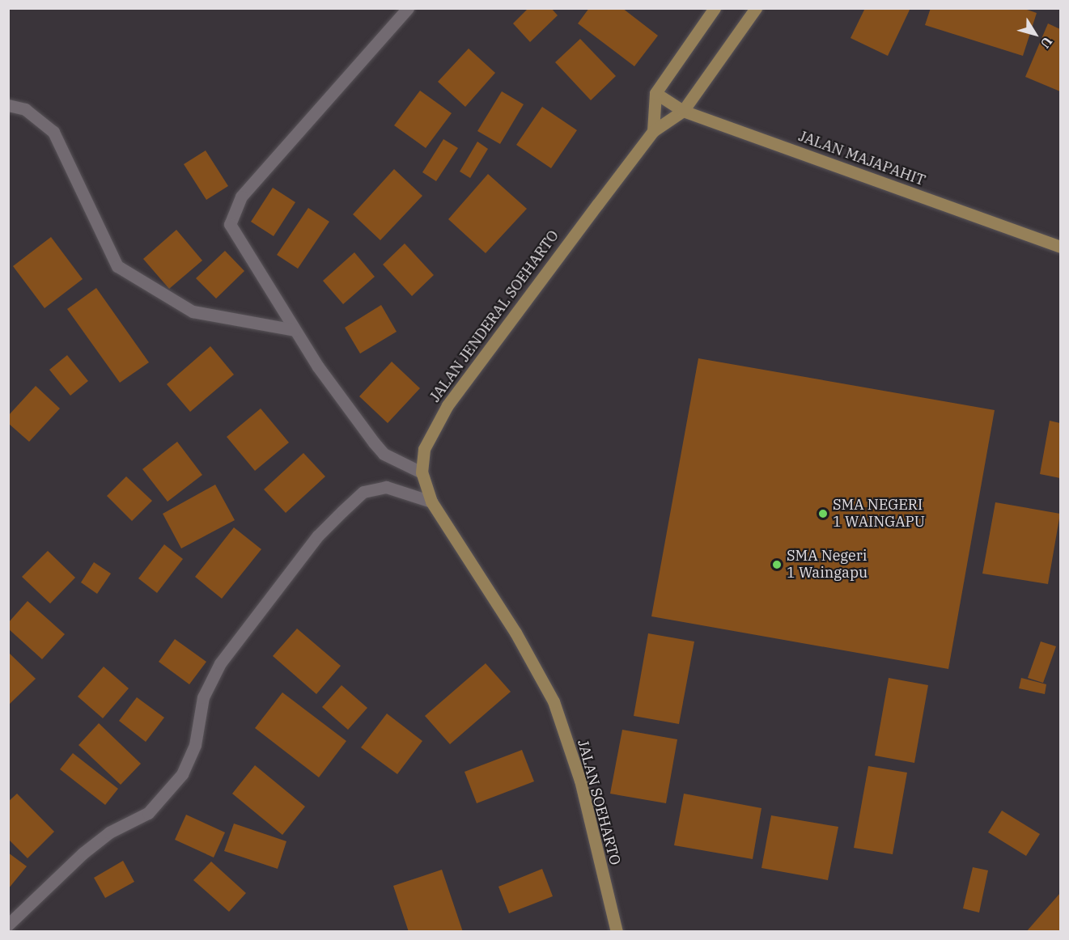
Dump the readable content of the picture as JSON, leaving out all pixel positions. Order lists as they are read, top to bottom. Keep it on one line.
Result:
{"streets":{"street":["JALAN MAJAPAHIT","JALAN JENDERAL SOEHARTO","JALAN SOEHARTO"]},"crossings":[["JALAN MAJAPAHIT","JALAN JENDERAL SOEHARTO"],["JALAN JENDERAL SOEHARTO","JALAN SOEHARTO"]],"places":["SMA NEGERI 1 WAINGAPU","SMA Negeri 1 Waingapu"],"north":"bottom right"}
